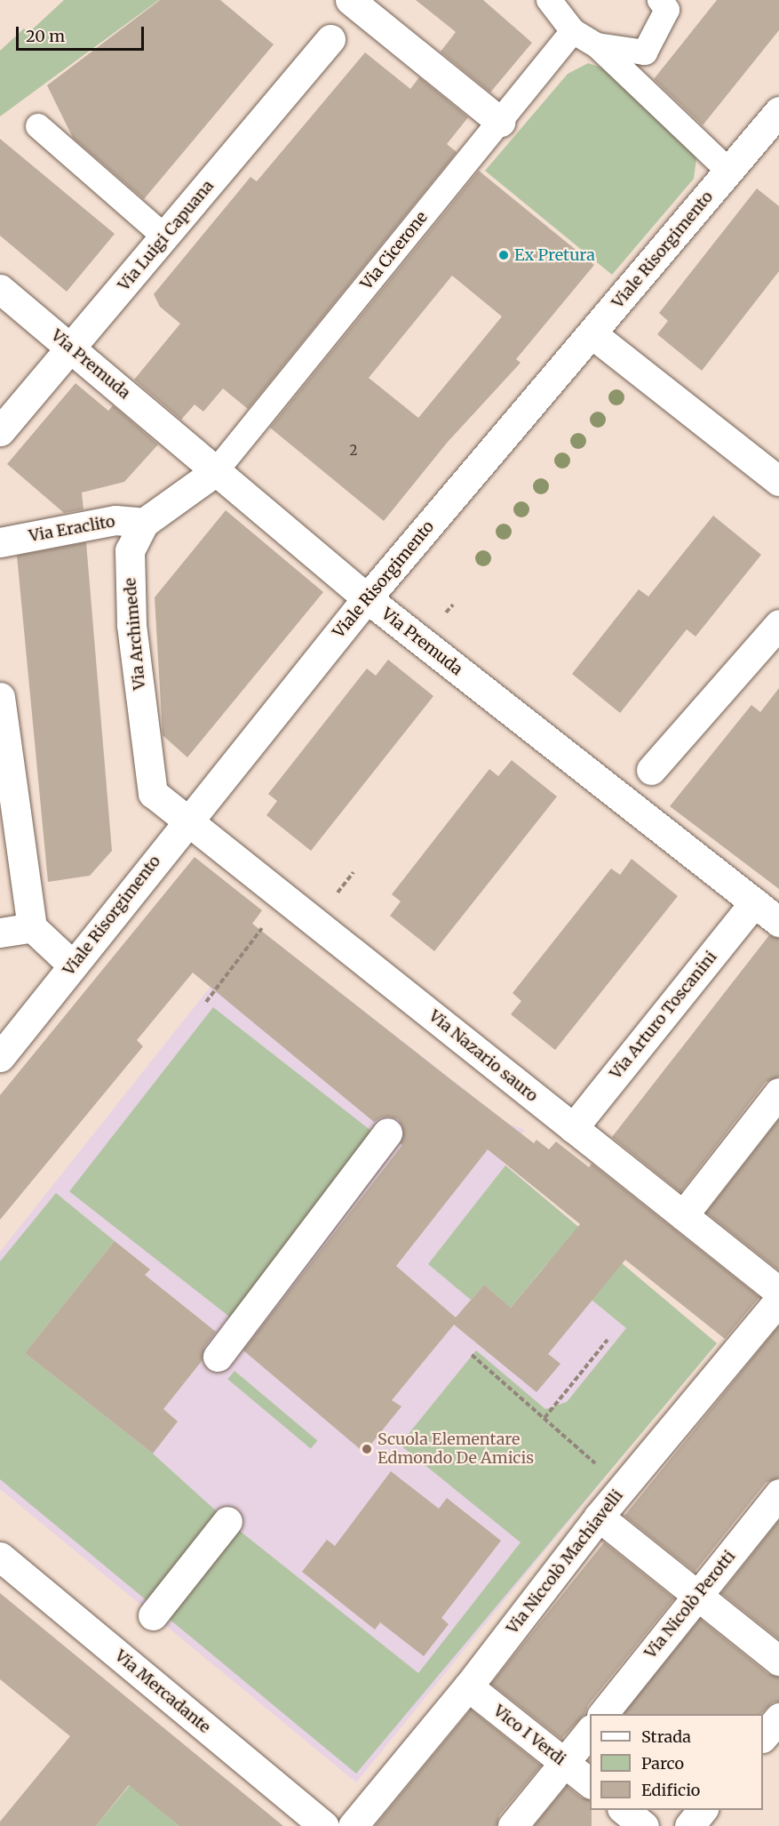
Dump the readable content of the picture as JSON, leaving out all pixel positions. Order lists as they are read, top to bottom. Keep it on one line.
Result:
{"streets":{"street":["Via Luigi Capuana","Viale Risorgimento","Via Premuda","Via Eraclito","Via Archimede","Via Arturo Toscanini","Via Nazario sauro","Via Niccolò Machiavelli","Via Nicolò Perotti","Via Mercadante","Vico I Verdi"],"lane":["Via Cicerone"]},"crossings":[["Via Luigi Capuana","Via Premuda"],["Viale Risorgimento","Via Premuda"],["Viale Risorgimento","Via Archimede"],["Viale Risorgimento","Via Nazario sauro"],["Via Cicerone","Via Premuda"],["Via Cicerone","Via Archimede"],["Via Premuda","Via Archimede"],["Via Premuda","Via Arturo Toscanini"],["Via Eraclito","Via Archimede"],["Via Archimede","Via Nazario sauro"],["Via Arturo Toscanini","Via Nazario sauro"],["Via Niccolò Machiavelli","Vico I Verdi"]],"places":["Ex Pretura","Scuola Elementare Edmondo De Amicis"],"house_numbers":["2"],"legend":["Strada","Parco","Edificio"],"scale_bar":"20 m"}
